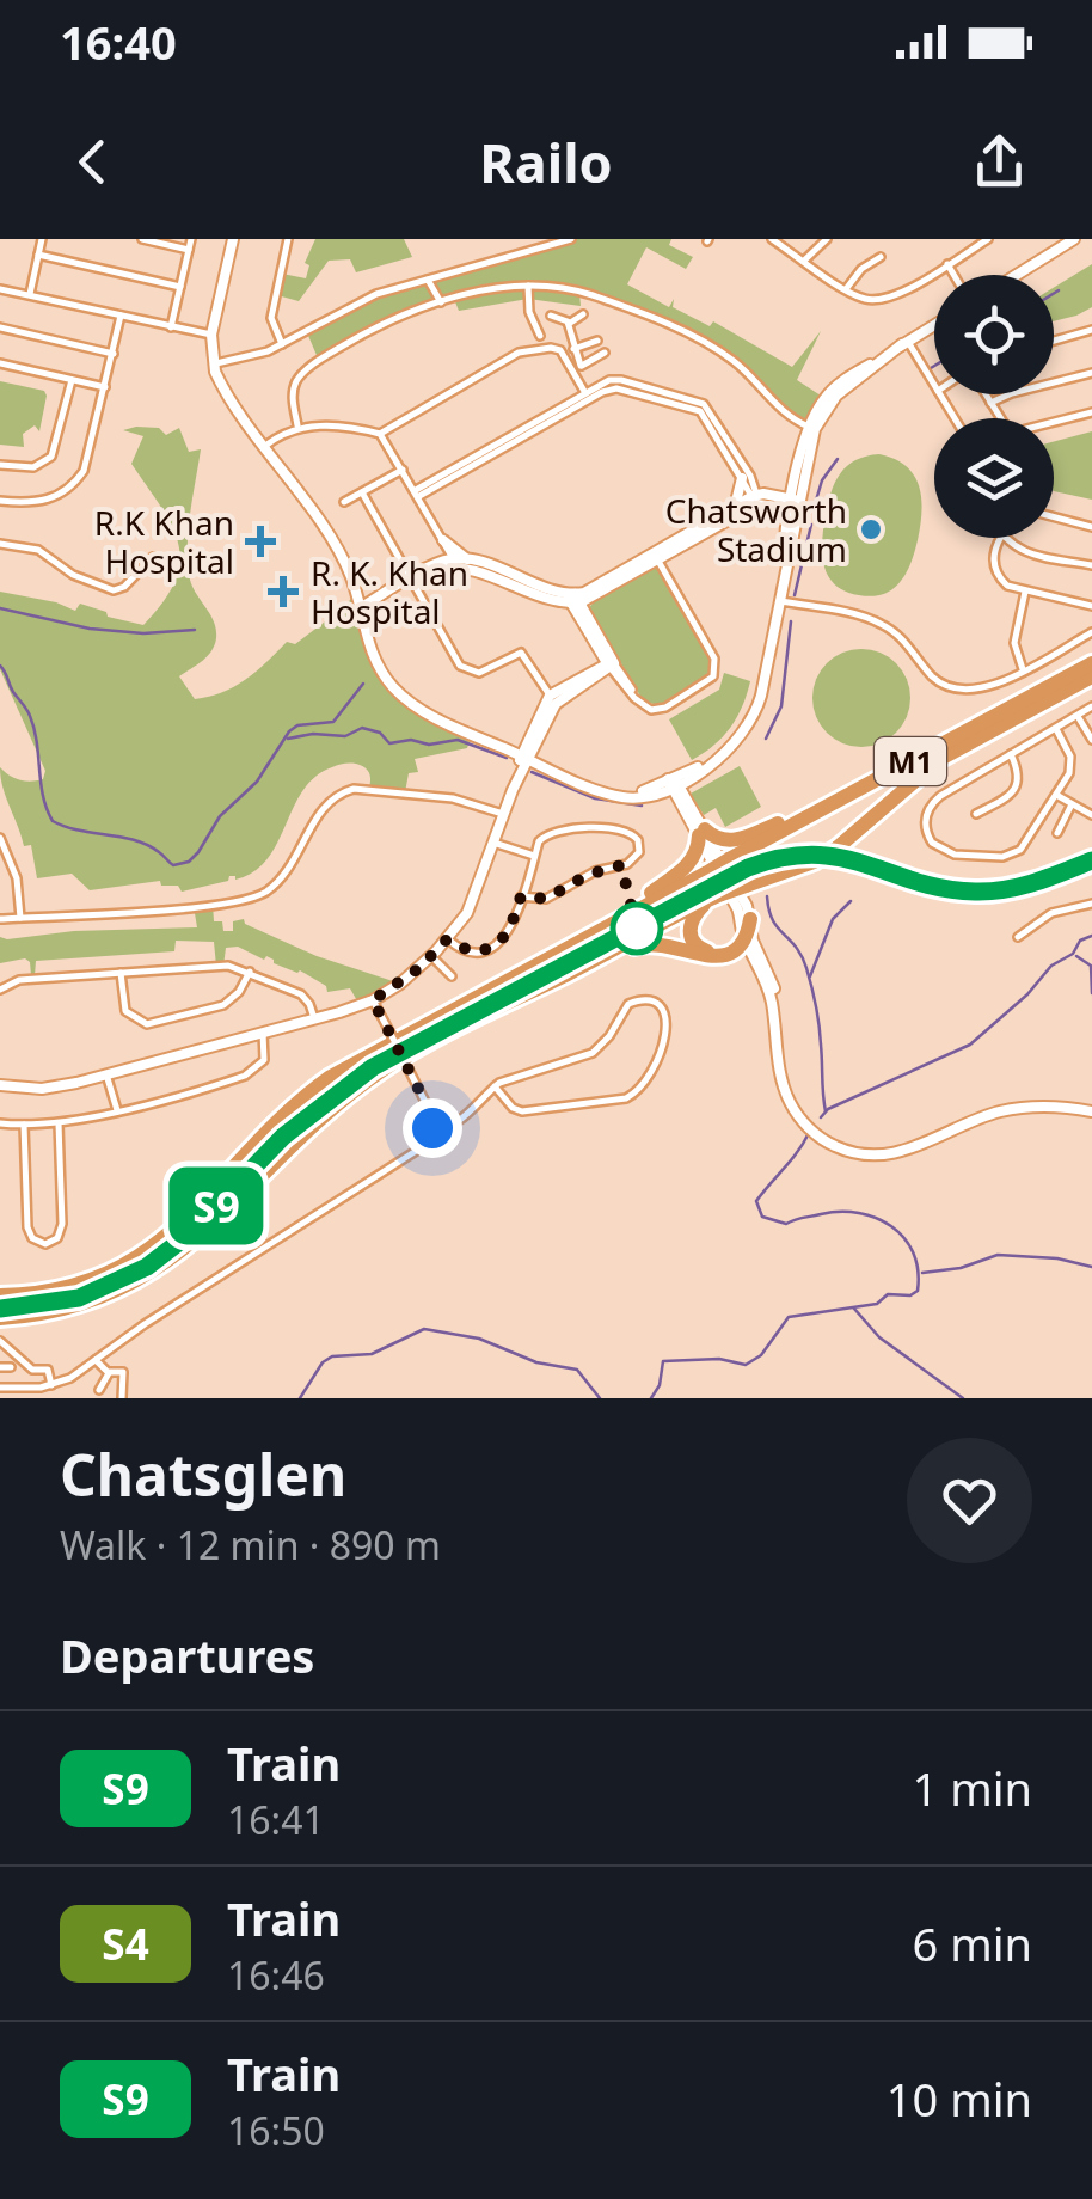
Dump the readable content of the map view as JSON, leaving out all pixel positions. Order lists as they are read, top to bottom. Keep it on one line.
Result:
{"streets":{"highway":["M1"]},"places":{"other":["Chatsworth Stadium"],"health":["R.K Khan Hospital","R. K. Khan Hospital"]},"page":{"status":"16:40","header":"Railo","on_map":"S9","heading":[["Chatsglen","Walk · 12 min · 890 m"],"Departures"],"list":[{"mark":"S9","name":"Train","note":"16:41","value":"1 min"},{"mark":"S4","name":"Train","note":"16:46","value":"6 min"},{"mark":"S9","name":"Train","note":"16:50","value":"10 min"}]}}
